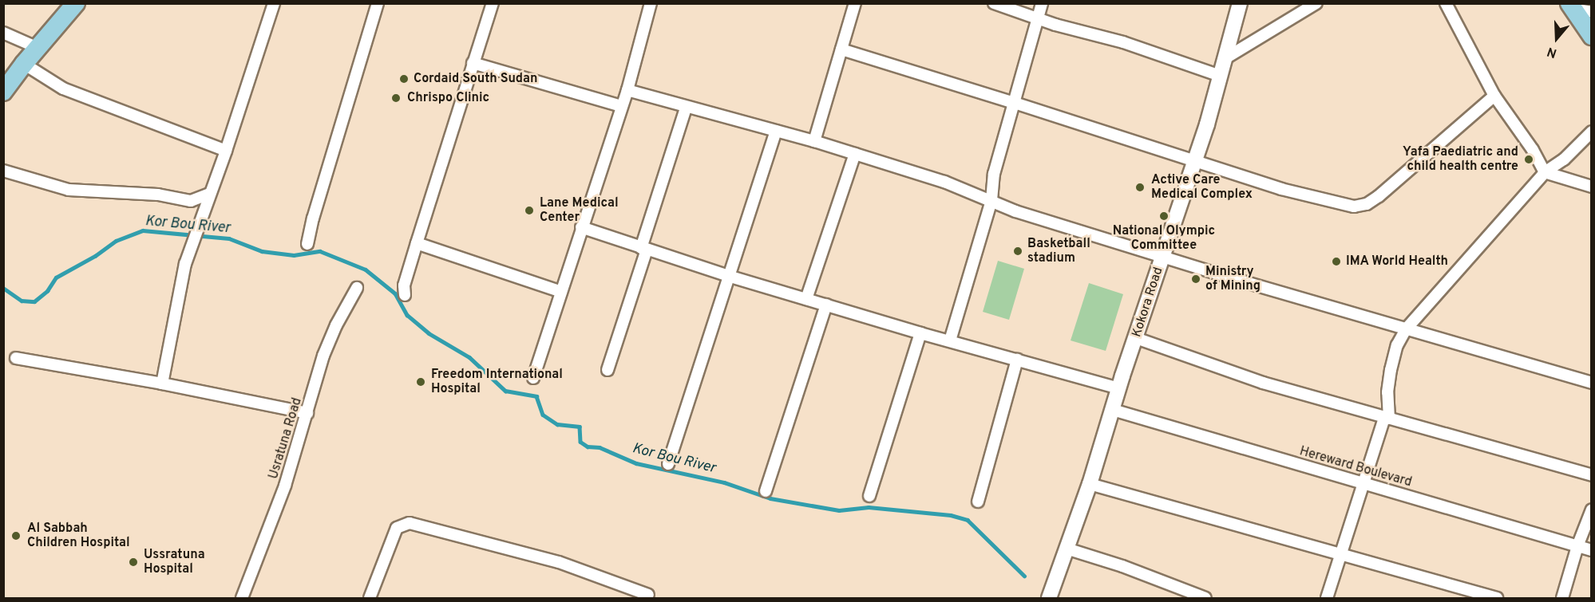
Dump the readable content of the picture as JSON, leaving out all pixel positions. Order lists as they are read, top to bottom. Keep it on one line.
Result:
{"streets":{"street":["Kokora Road","Usratuna Road","Hereward Boulevard"]},"crossings":[["Kokora Road","Hereward Boulevard"]],"water":["Kor Bou River"],"places":["Cordaid South Sudan","Chrispo Clinic","Yafa Paediatric and child health centre","Active Care Medical Complex","Lane Medical Center","National Olympic Committee","Basketball stadium","IMA World Health","Ministry of Mining","Freedom International Hospital","Al Sabbah Children Hospital","Ussratuna Hospital"],"north":"bottom"}
